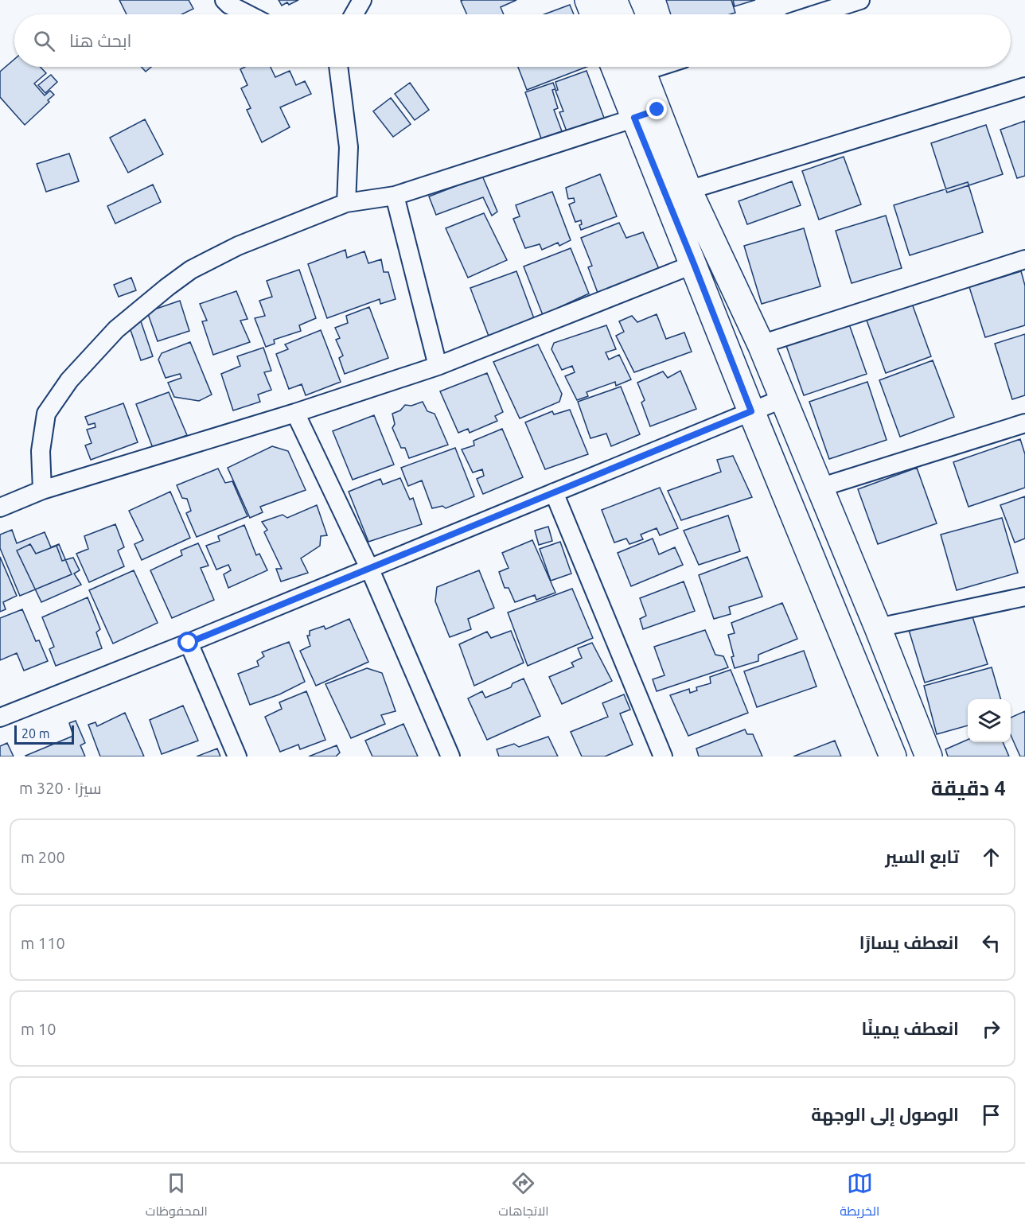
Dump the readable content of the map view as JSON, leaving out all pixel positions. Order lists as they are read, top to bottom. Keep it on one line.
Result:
{"scale_bar":"20 m","page":{"search":"ابحث هنا","scale":"20 m","heading":["4 دقيقة","سيرًا · 320 m"],"list":[["تابع السير","200 m"],["انعطف يسارًا","110 m"],["انعطف يمينًا","10 m"],"الوصول إلى الوجهة"],"nav":["الخريطة","الاتجاهات","المحفوظات"]}}
